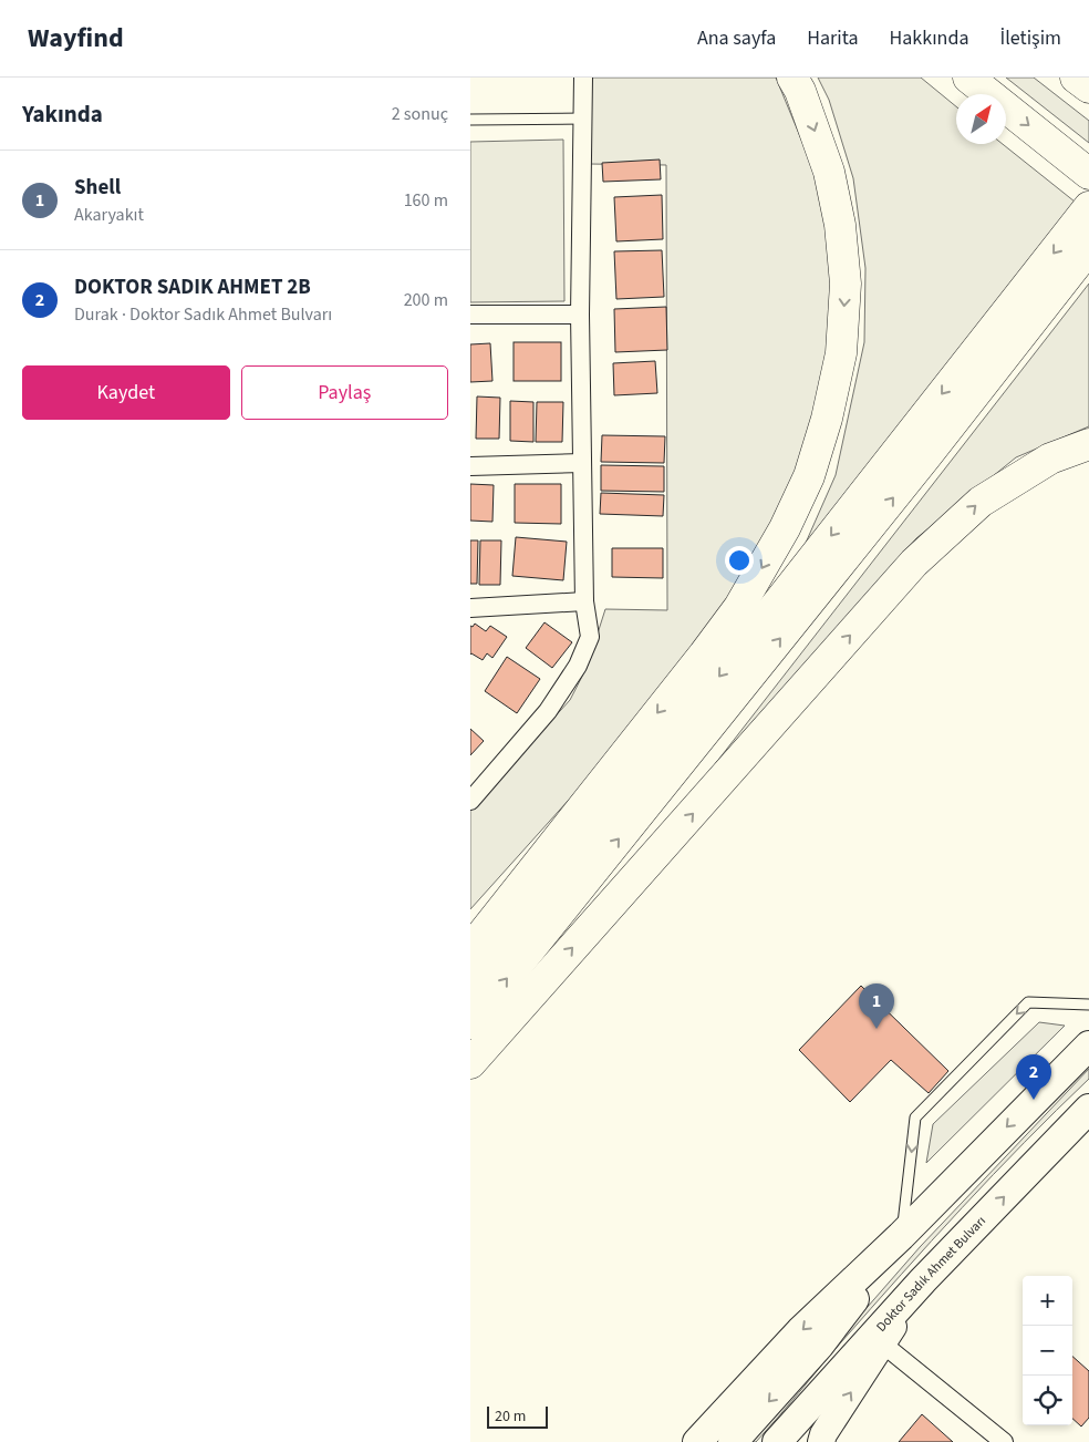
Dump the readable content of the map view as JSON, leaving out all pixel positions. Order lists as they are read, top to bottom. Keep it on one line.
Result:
{"streets":{"main road":["Doktor Sadık Ahmet Bulvarı"]},"scale_bar":"20 m","north":"top right","page":{"header":"Wayfind","nav":["Ana sayfa","Harita","Hakkında","İletişim"],"heading":["Yakında","2 sonuç"],"list":[{"mark":"1","name":"Shell","note":"Akaryakıt","value":"160 m"},{"mark":"2","name":"DOKTOR SADIK AHMET 2B","note":"Durak · Doktor Sadık Ahmet Bulvarı","value":"200 m"}],"buttons":["Kaydet","Paylaş"],"pins":["1","2"],"map_buttons":["+","−"],"scale":"20 m"}}
